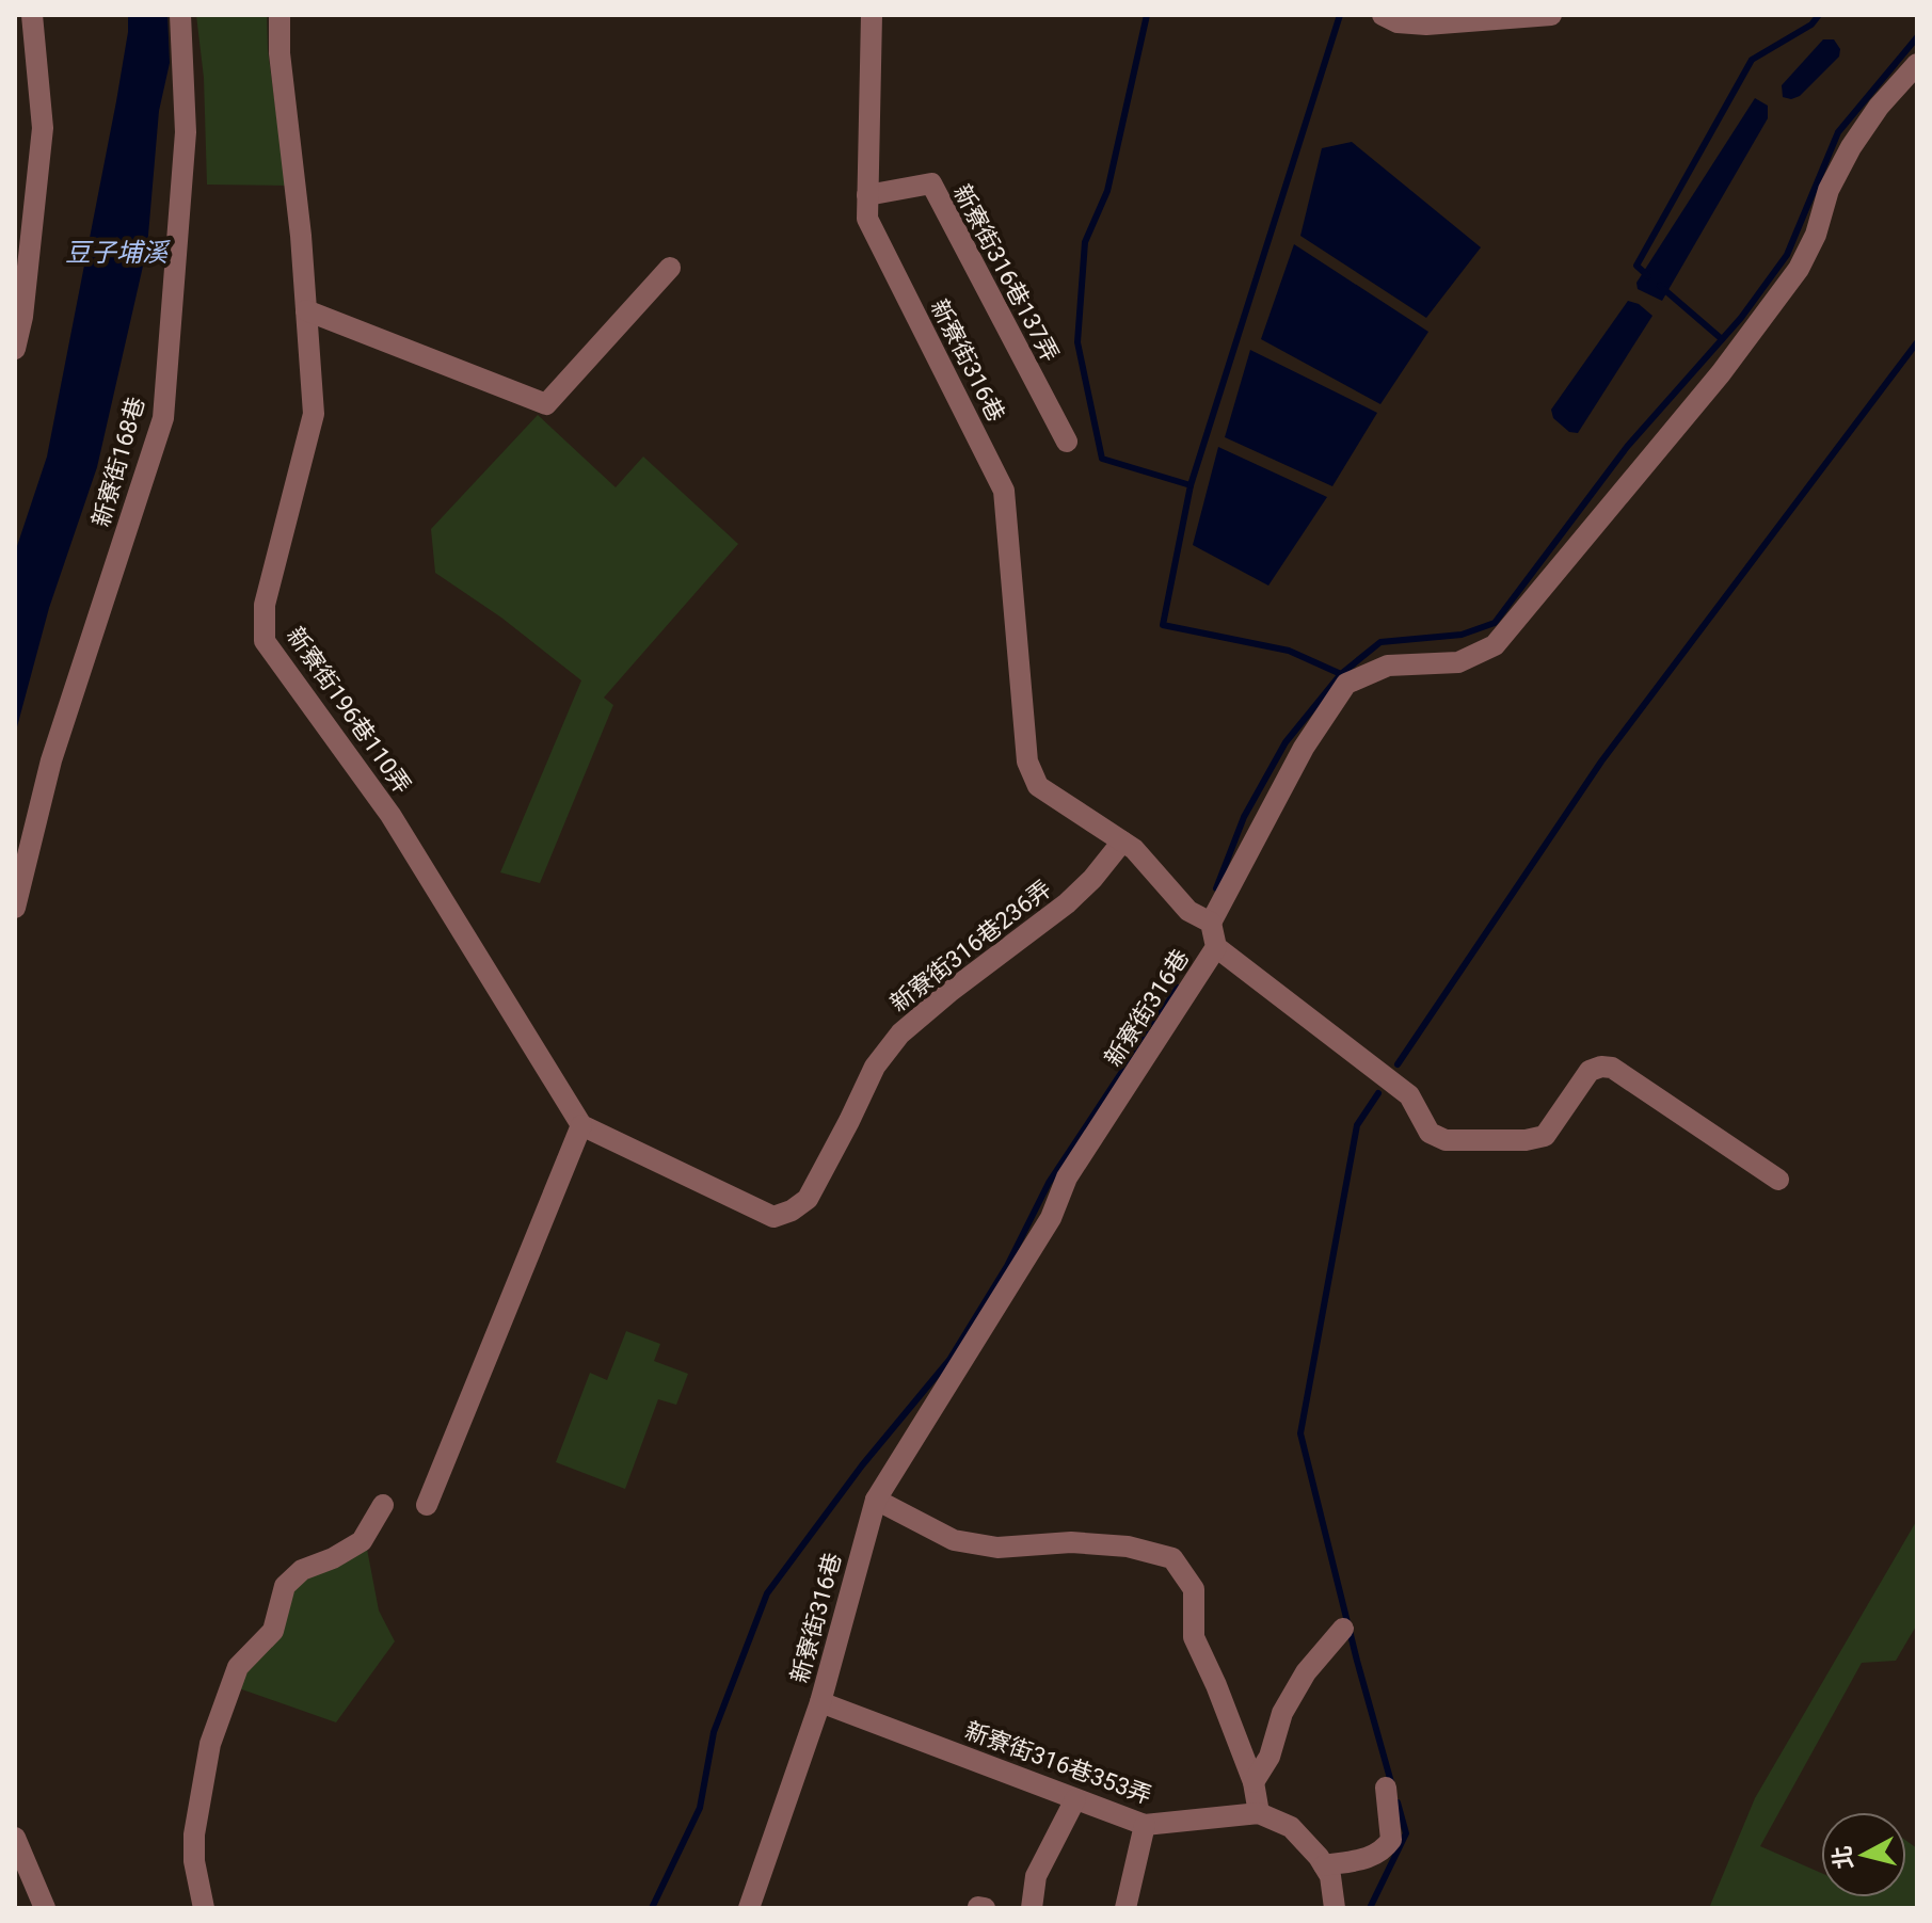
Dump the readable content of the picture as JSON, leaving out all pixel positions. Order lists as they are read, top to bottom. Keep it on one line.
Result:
{"streets":{"street":["新寮街316巷137弄","新寮街316巷","新寮街168巷","新寮街196巷110弄","新寮街316巷236弄","新寮街316巷353弄"]},"crossings":[["新寮街316巷137弄","新寮街316巷"],["新寮街316巷","新寮街316巷236弄"],["新寮街316巷","新寮街316巷353弄"],["新寮街196巷110弄","新寮街316巷236弄"]],"water":["豆子埔溪"],"north":"left"}
